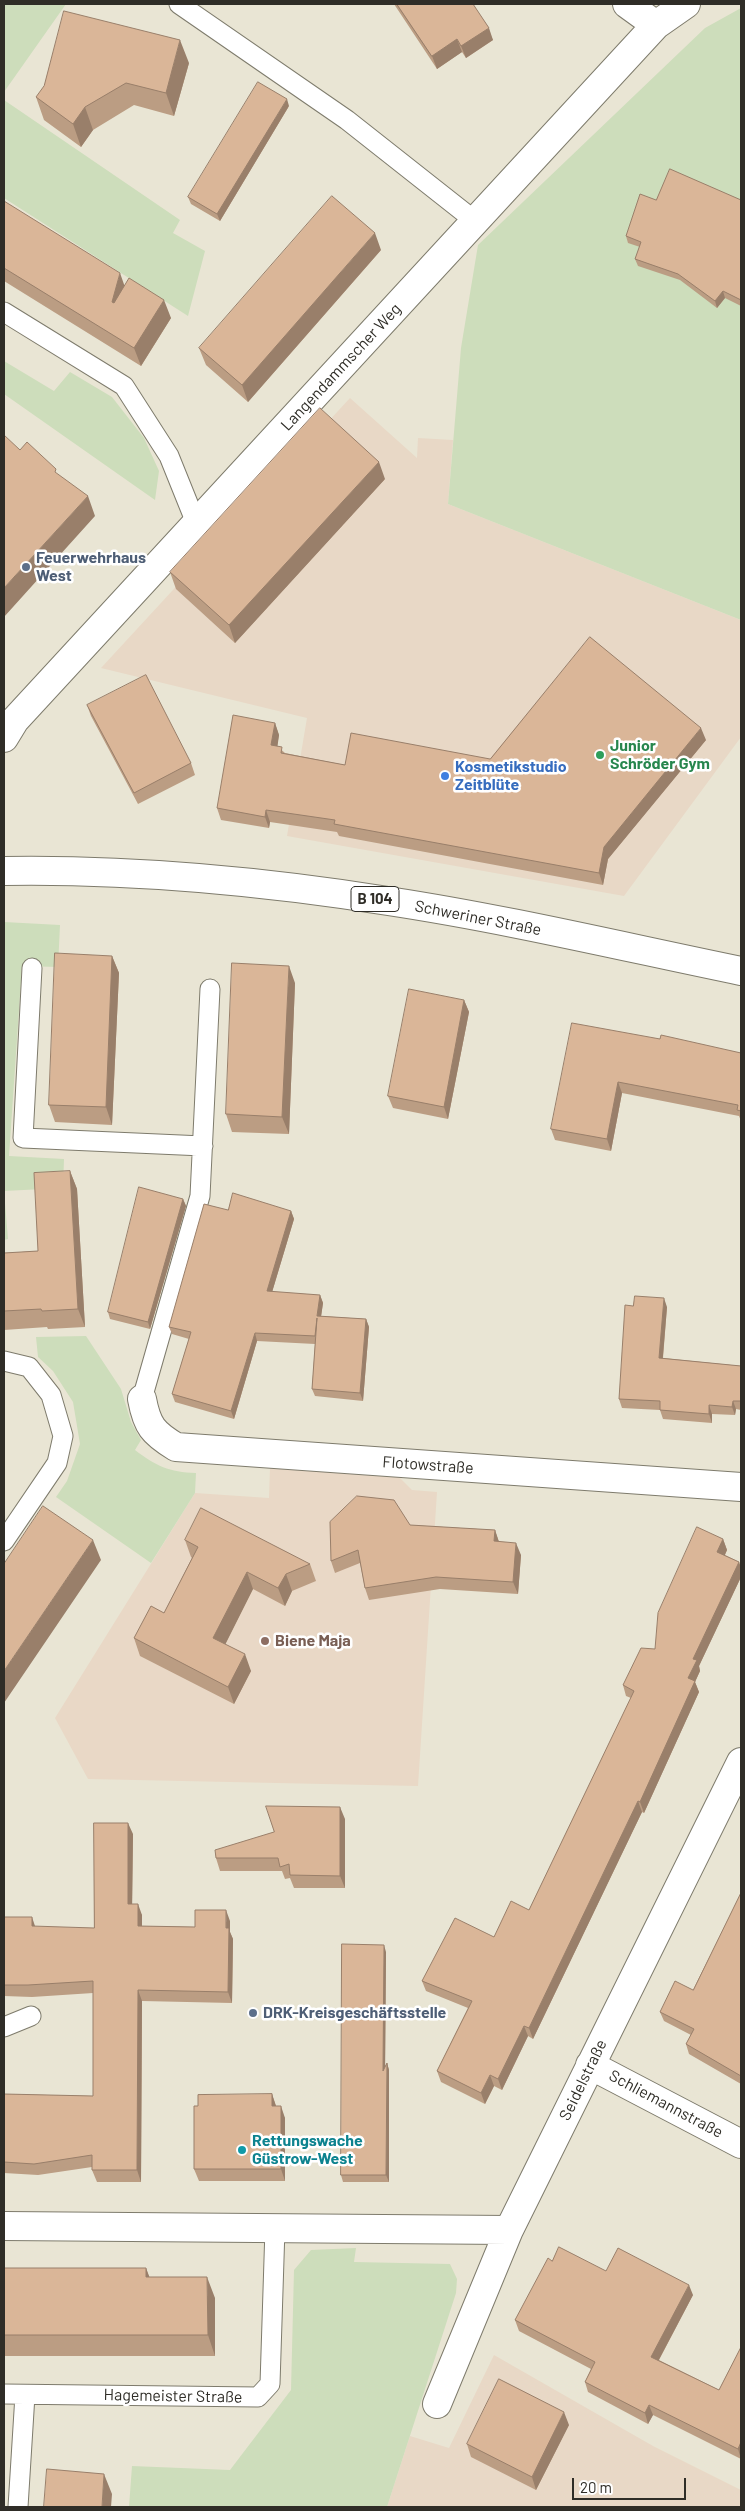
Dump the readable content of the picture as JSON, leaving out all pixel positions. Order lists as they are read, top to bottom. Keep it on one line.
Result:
{"streets":{"street":["Langendammscher Weg","B 104","Schweriner Straße","Flotowstraße","Seidelstraße","Schliemannstraße"],"lane":["Hagemeister Straße"]},"crossings":[["Seidelstraße","Schliemannstraße"]],"places":["Feuerwehrhaus West","Junior Schröder Gym","Kosmetikstudio Zeitblüte","Biene Maja","DRK-Kreisgeschäftsstelle","Rettungswache Güstrow-West"],"scale_bar":"20 m"}
